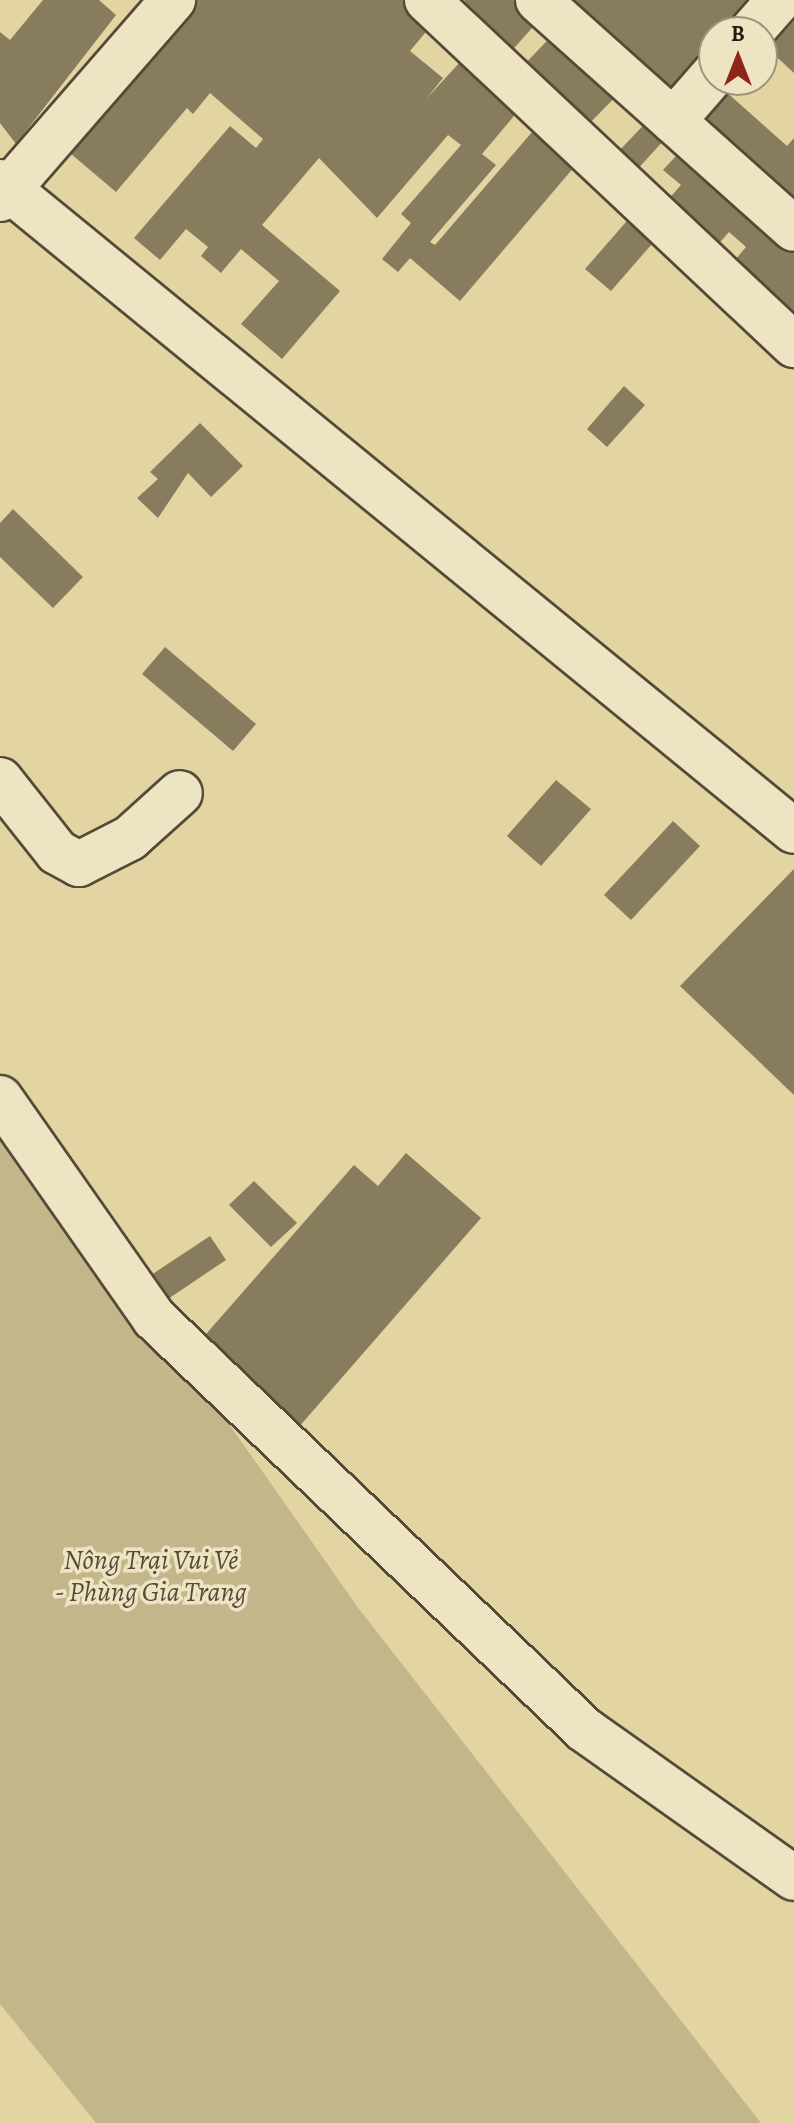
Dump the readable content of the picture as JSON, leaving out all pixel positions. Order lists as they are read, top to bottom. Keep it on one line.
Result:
{"parks":["Nông Trại Vui Vẻ - Phùng Gia Trang"],"north":"top"}
